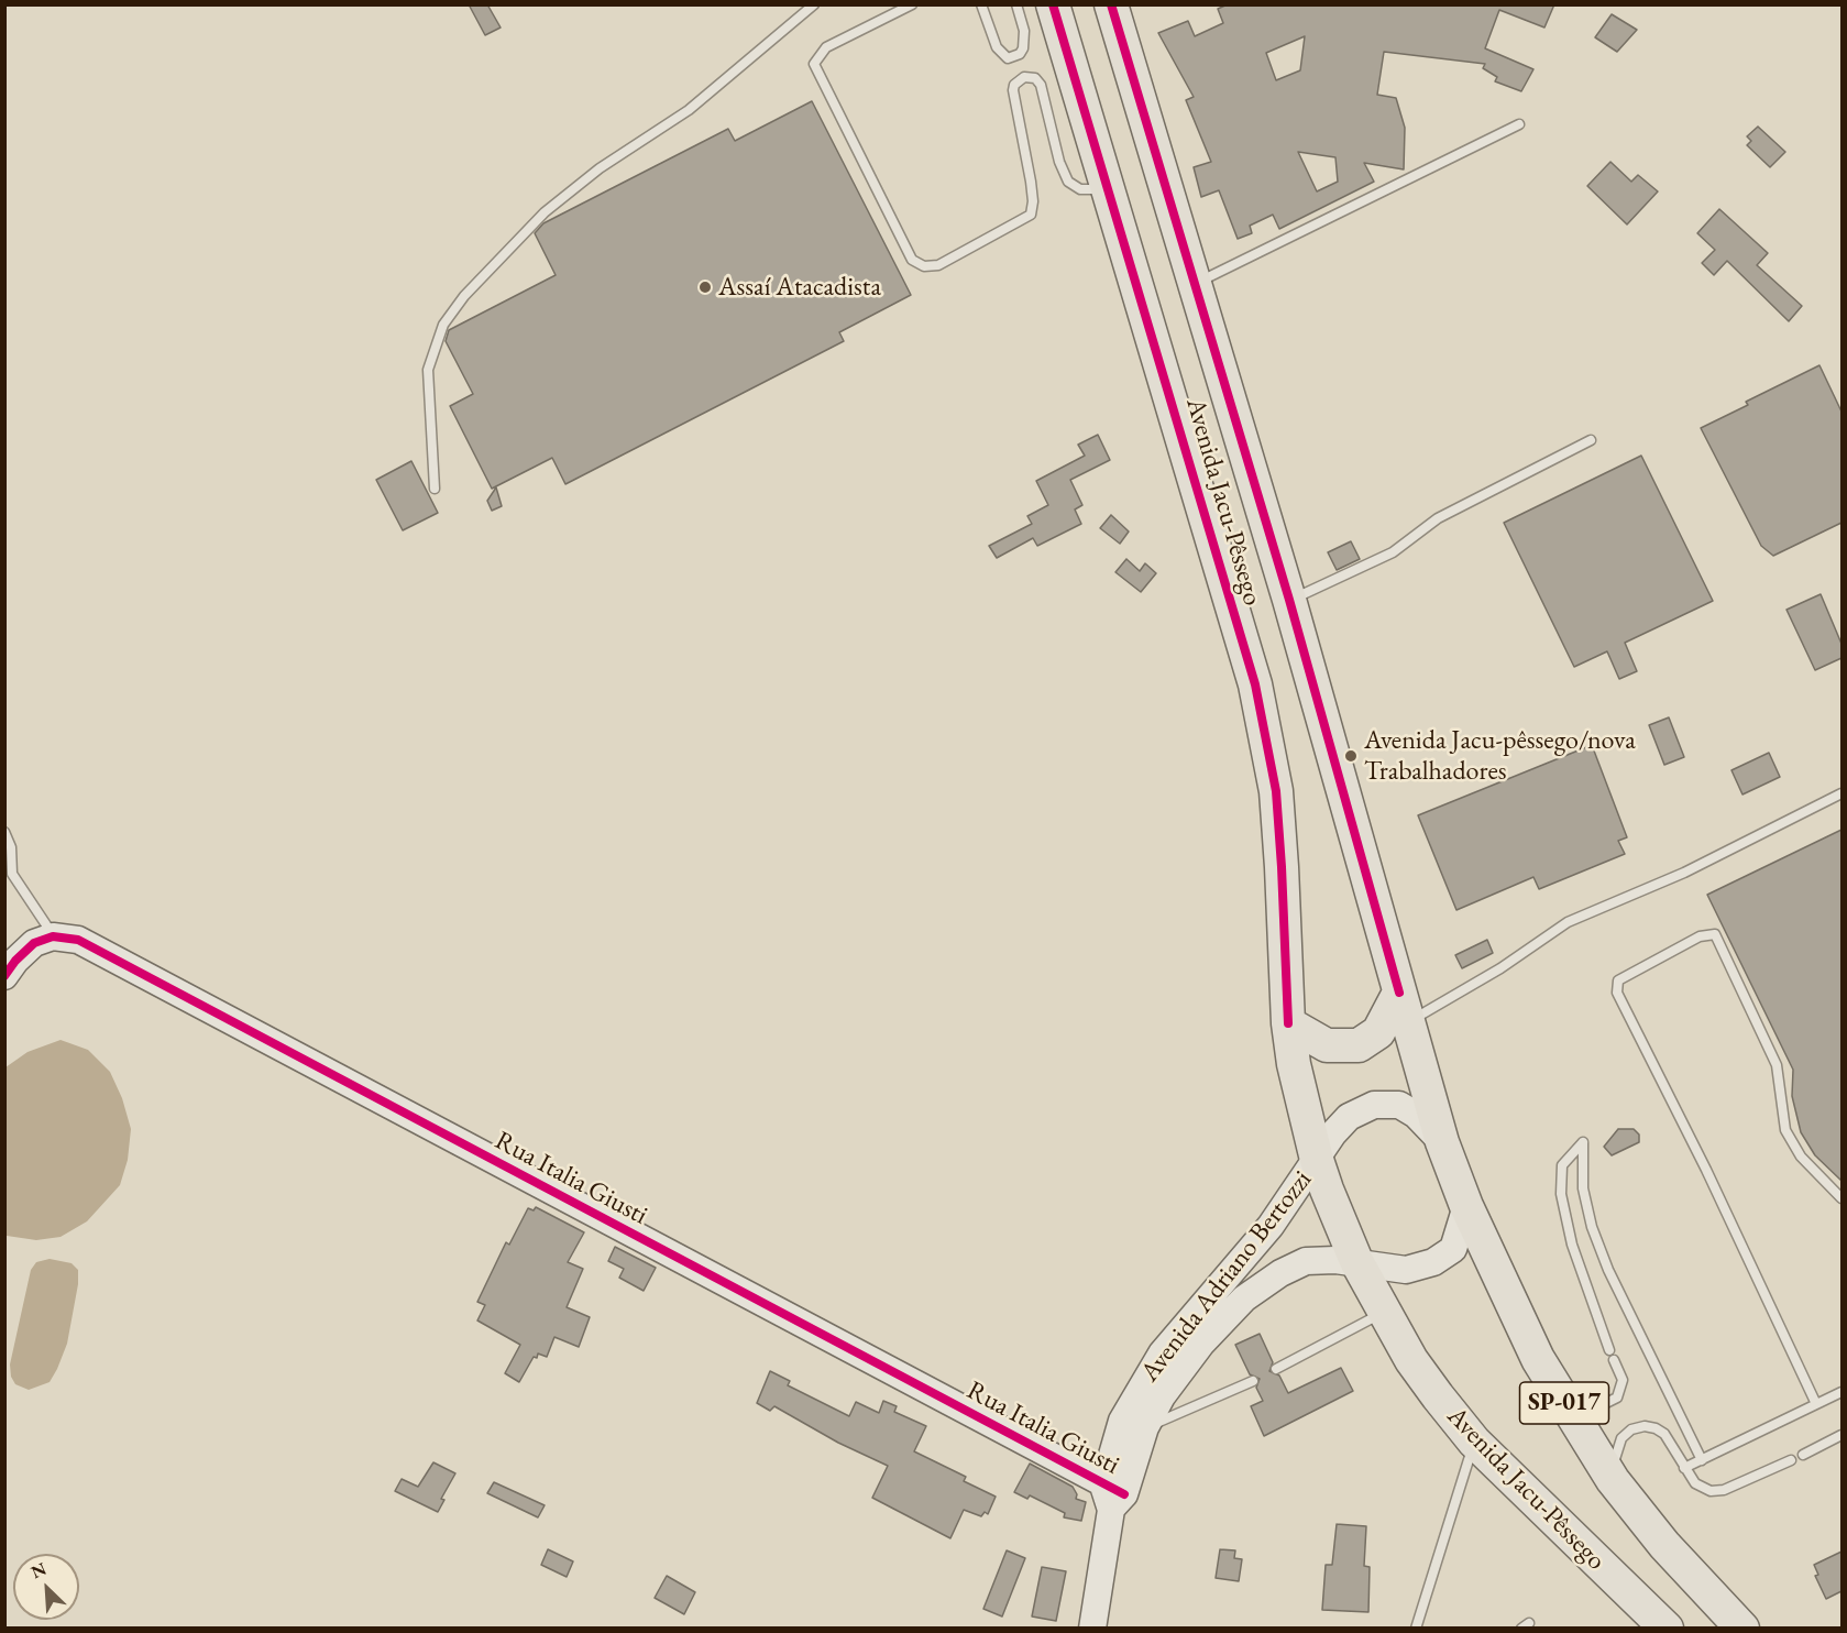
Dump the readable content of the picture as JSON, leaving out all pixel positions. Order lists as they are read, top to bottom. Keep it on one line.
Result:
{"streets":{"highway":["Avenida Jacu-Pêssego","SP-017"],"street":["Rua Italia Giusti","Avenida Adriano Bertozzi"]},"crossings":[["Avenida Jacu-Pêssego","Avenida Adriano Bertozzi"],["Rua Italia Giusti","Avenida Adriano Bertozzi"]],"places":["Assaí Atacadista","Avenida Jacu-pêssego/nova Trabalhadores"],"north":"top left"}
